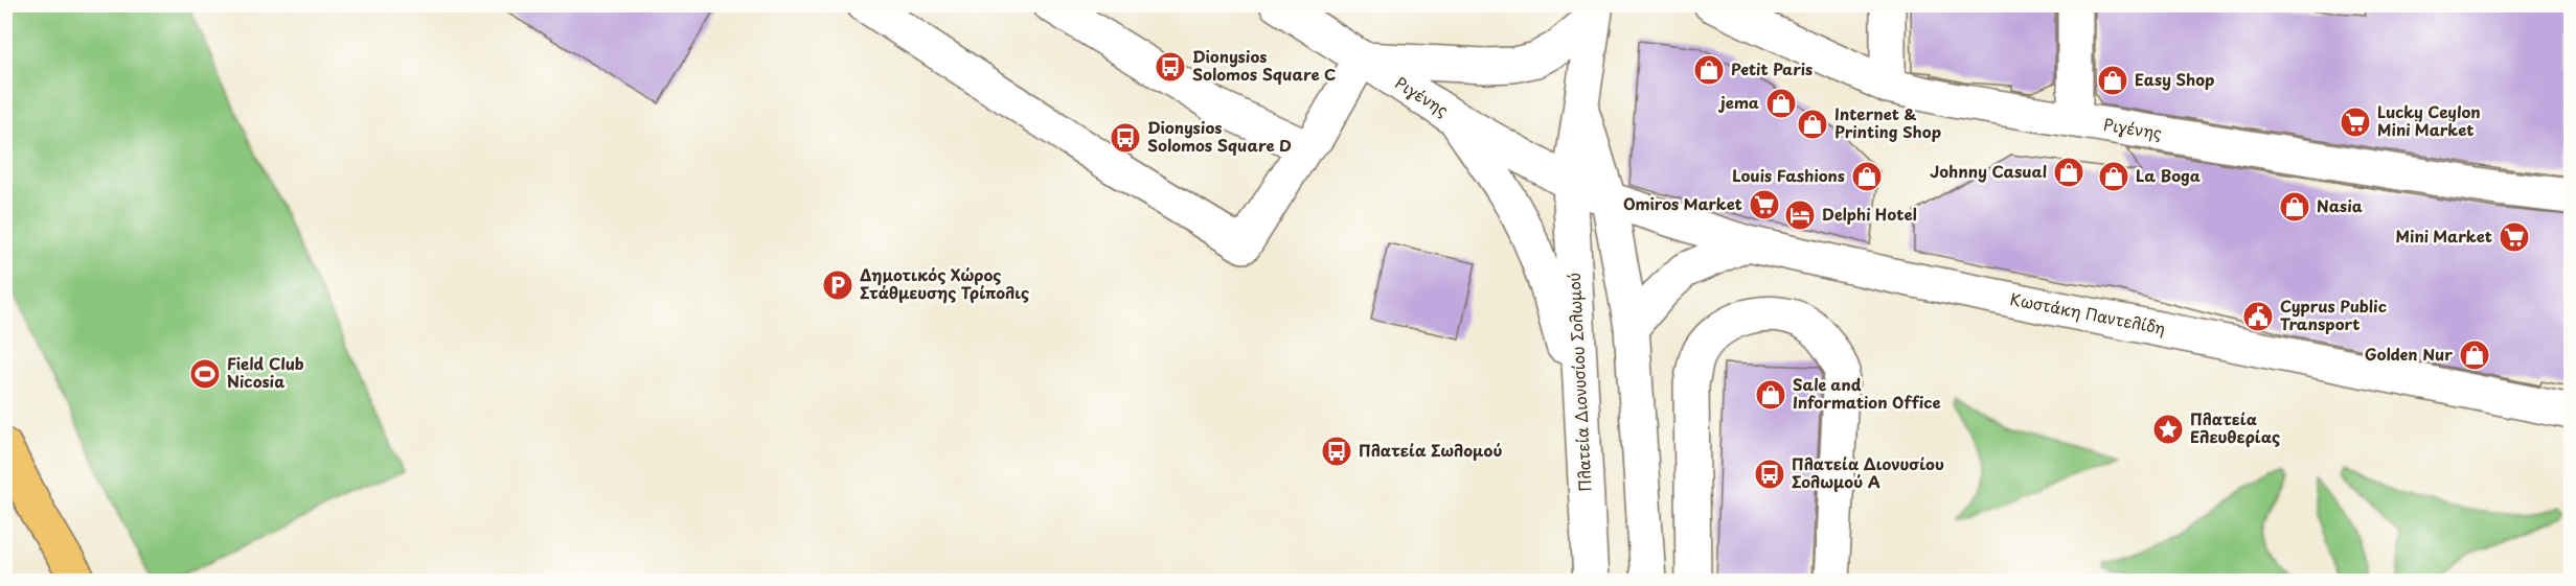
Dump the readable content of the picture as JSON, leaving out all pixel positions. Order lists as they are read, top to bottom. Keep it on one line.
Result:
{"streets":{"street":["Ριγένης","Kωστάκη Παντελίδη","Πλατεία Διονυσίου Σολωμού"]},"crossings":[["Ριγένης","Kωστάκη Παντελίδη"],["Ριγένης","Πλατεία Διονυσίου Σολωμού"]],"places":{"bus stop":["Dionysios Solomos Square C","Dionysios Solomos Square D","Πλατεία Σωλομού","Πλατεία Διονυσίου Σολωμού Α"],"shop":["Petit Paris","Easy Shop","jema","Internet & Printing Shop","Johnny Casual","Louis Fashions","La Boga","Nasia","Golden Nur","Sale and Information Office"],"supermarket":["Lucky Ceylon Mini Market","Omiros Market","Mini Market"],"hotel":["Delphi Hotel"],"parking":["Δημοτικός Χώρος Στάθμευσης Τρίπολις"],"public building":["Cyprus Public Transport"],"sports":["Field Club Nicosia"],"place":["Πλατεία Ελευθερίας"]}}
